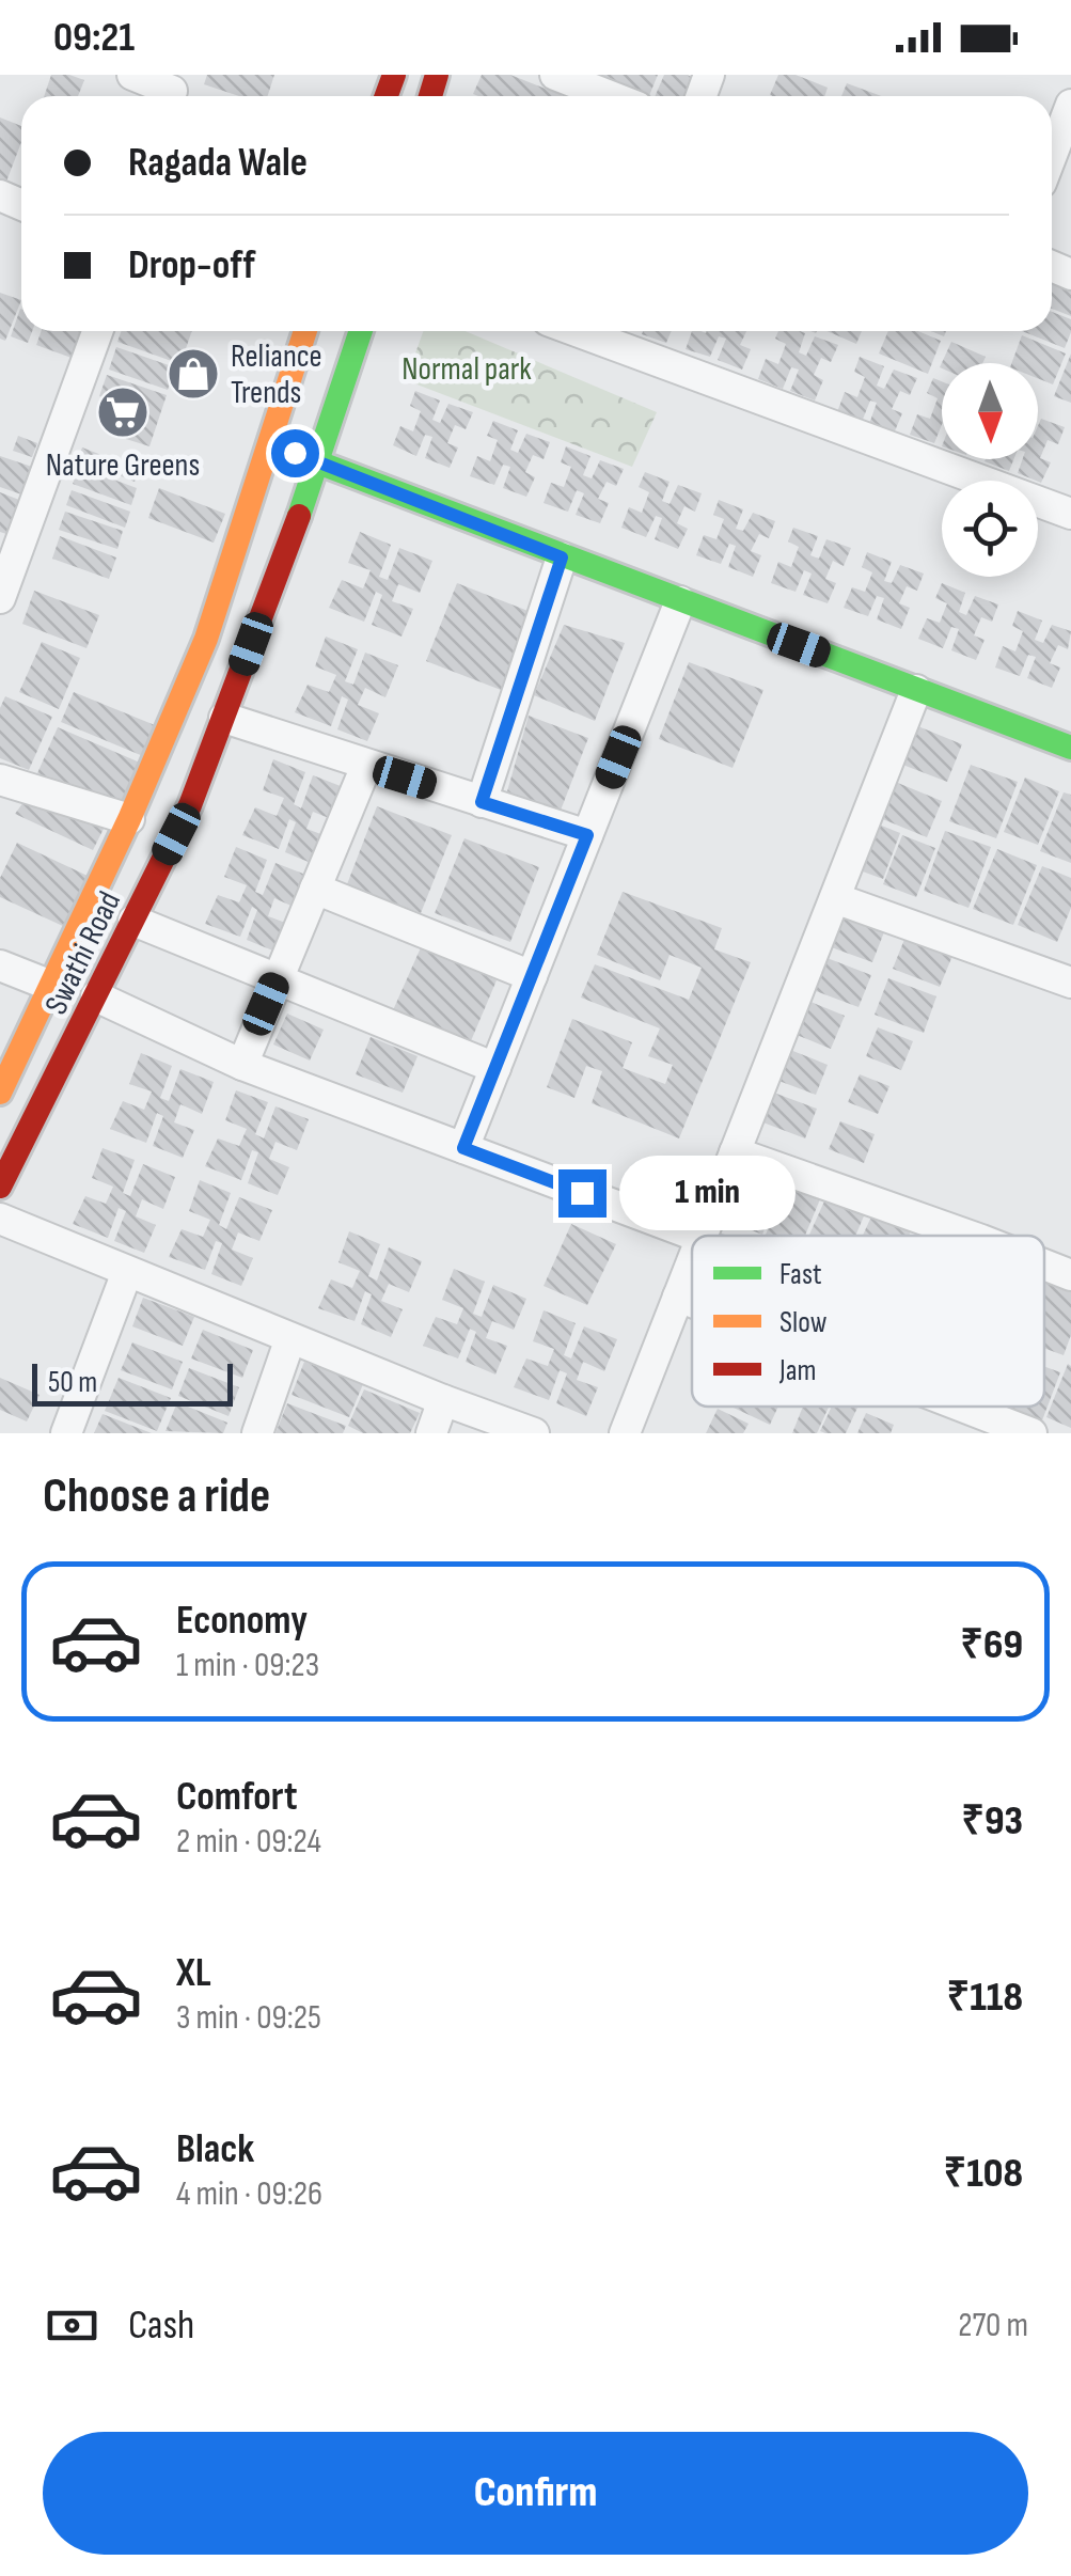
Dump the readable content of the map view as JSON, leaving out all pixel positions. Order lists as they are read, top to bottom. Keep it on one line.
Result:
{"streets":{"street":["Swathi Road"]},"parks":["Normal park"],"places":{"shop":["Reliance Trends"],"supermarket":["Nature Greens"]},"legend":["Fast","Slow","Jam"],"scale_bar":"50 m","north":"bottom","page":{"status":"09:21","banner":["Ragada Wale","Drop-off"],"bubble":"1 min","scale":"50 m","heading":"Choose a ride","list":[{"name":"Economy","note":"1 min · 09:23","value":"₹69"},{"name":"Comfort","note":"2 min · 09:24","value":"₹93"},{"name":"XL","note":"3 min · 09:25","value":"₹118"},{"name":"Black","note":"4 min · 09:26","value":"₹108"}],"pay":["Cash","270 m"],"buttons":"Confirm"}}
